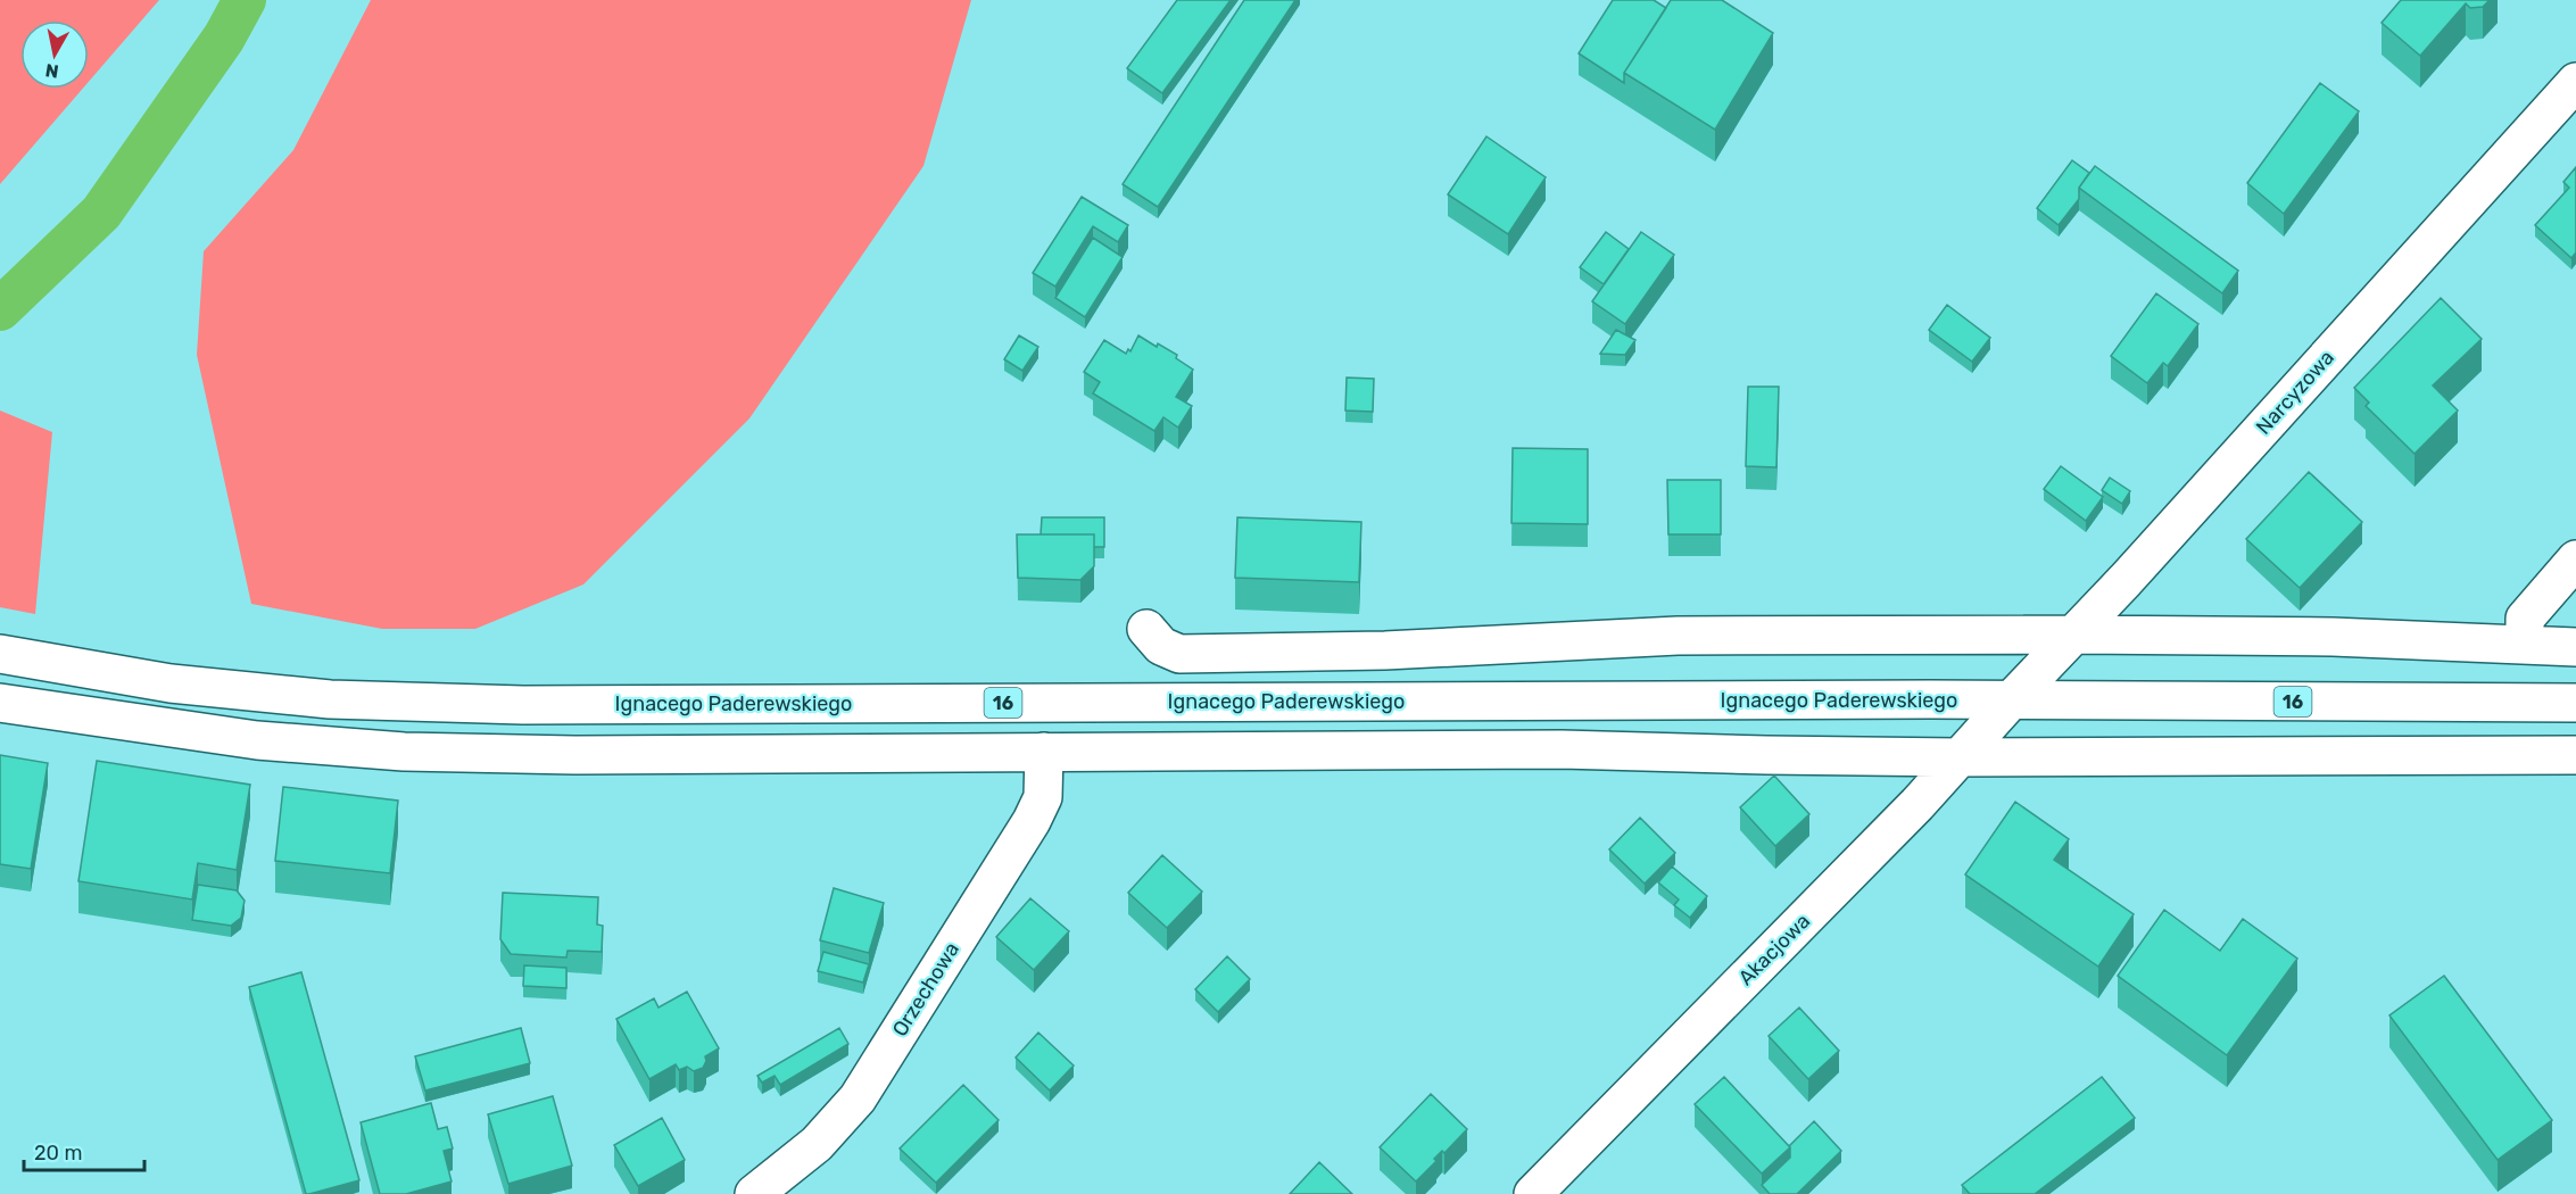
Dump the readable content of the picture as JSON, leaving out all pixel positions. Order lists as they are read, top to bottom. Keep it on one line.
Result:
{"streets":{"main road":["Narcyzowa","Ignacego Paderewskiego","16","Akacjowa","Orzechowa"]},"crossings":[["Narcyzowa","Ignacego Paderewskiego"],["Narcyzowa","Akacjowa"],["Ignacego Paderewskiego","Akacjowa"]],"scale_bar":"20 m","north":"bottom"}
